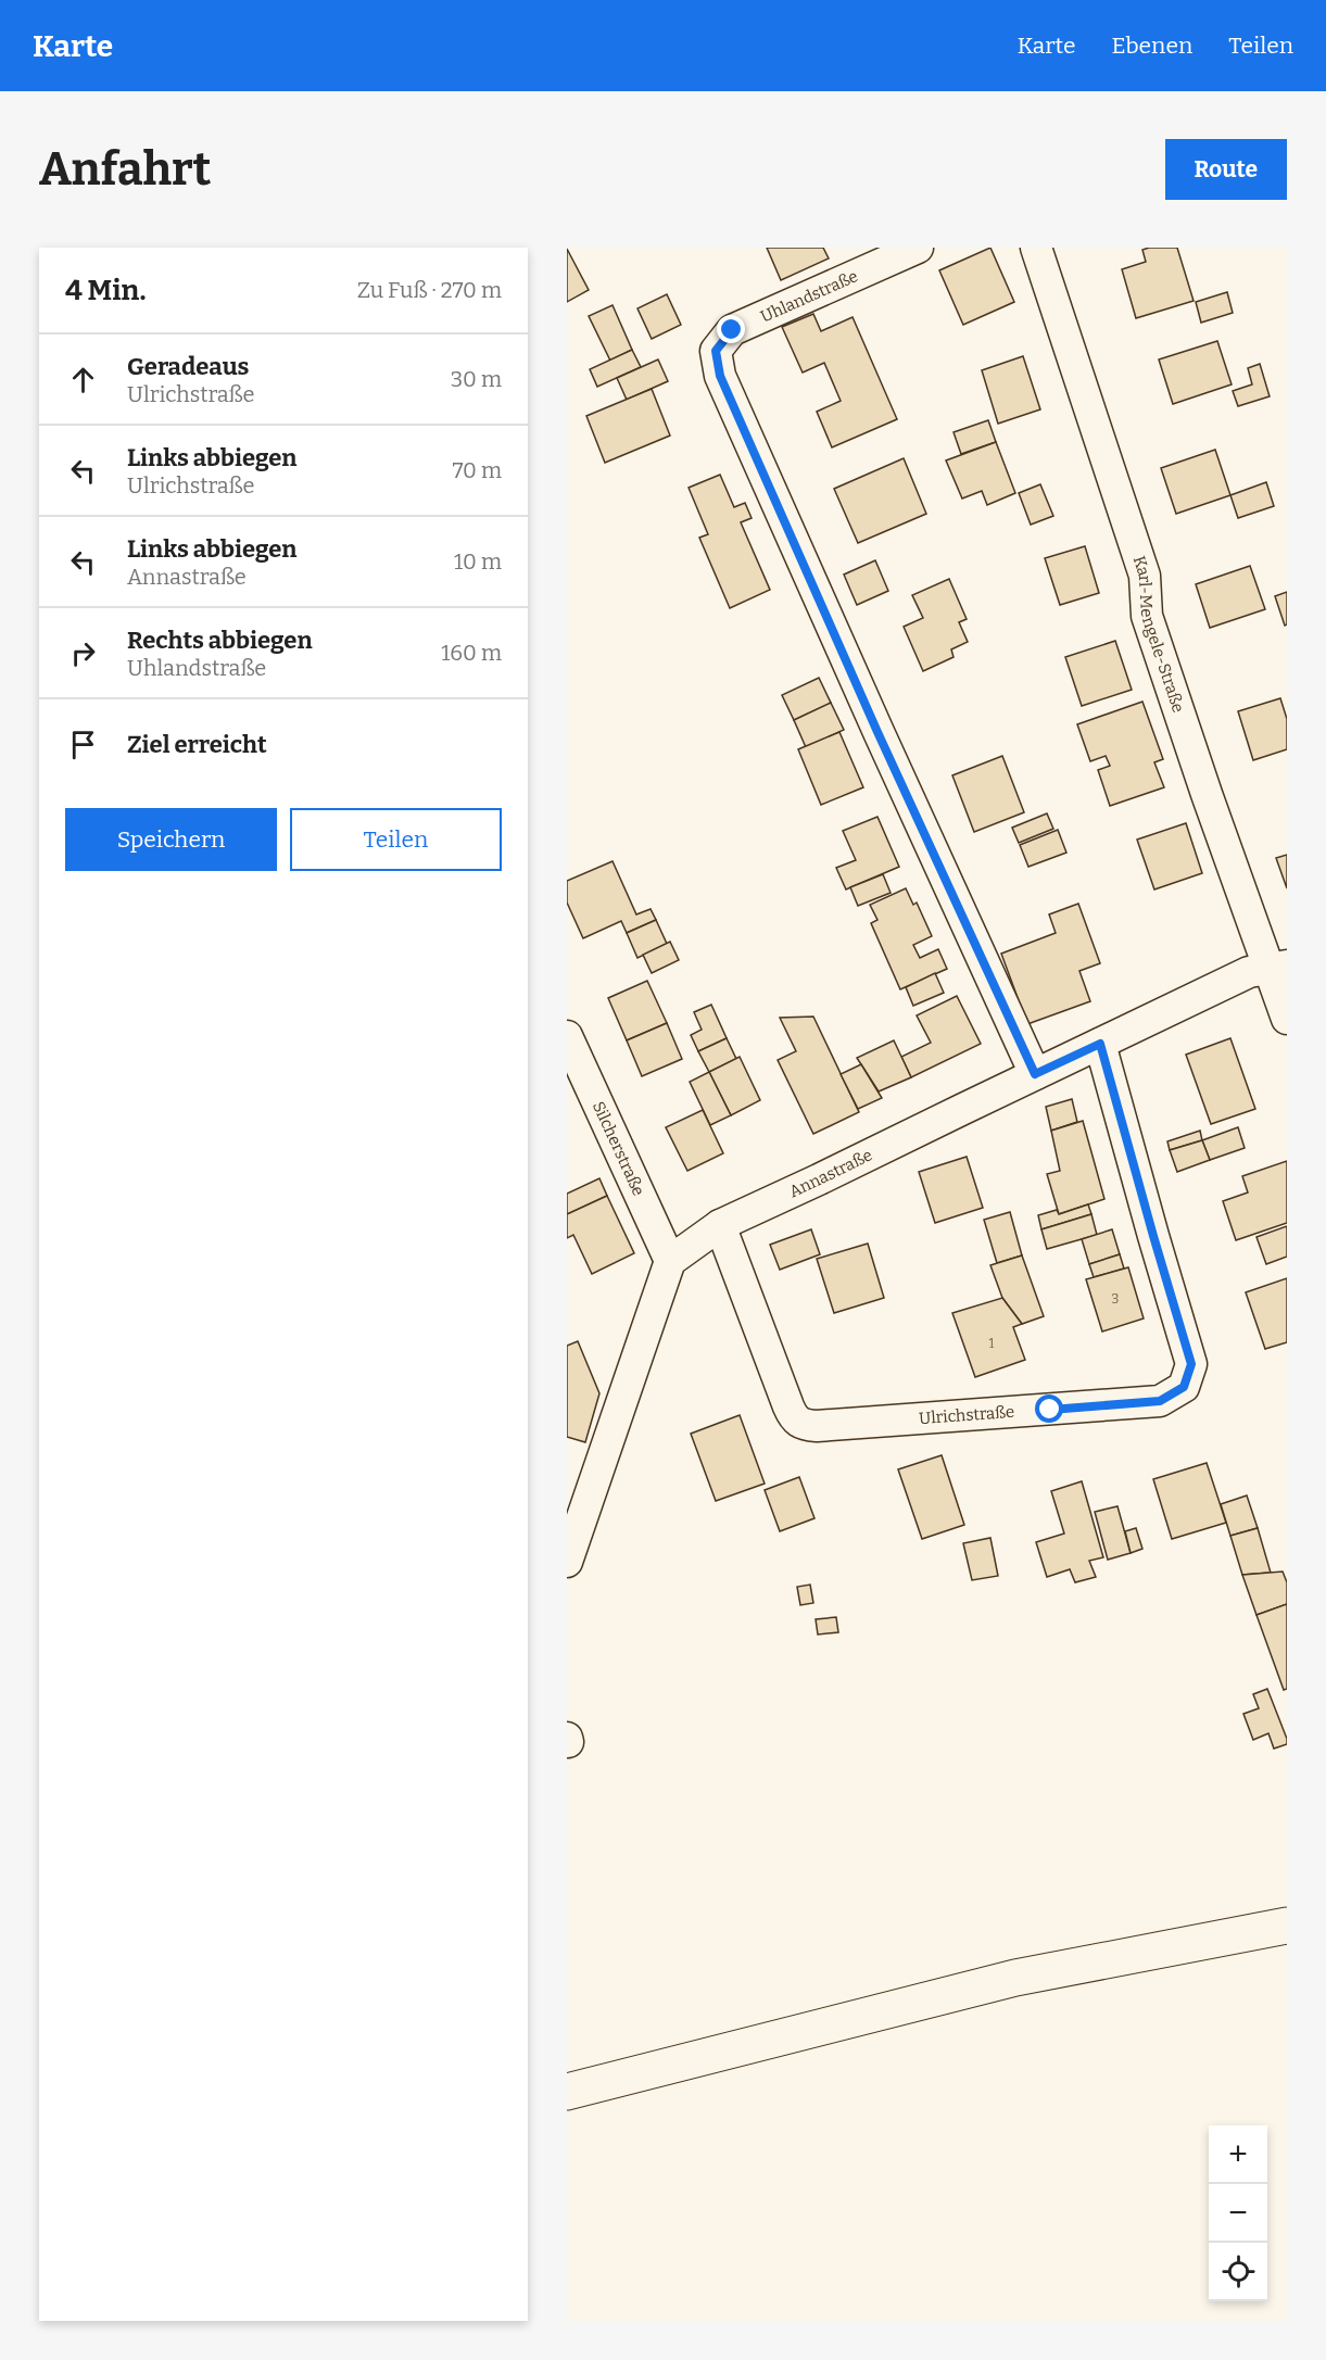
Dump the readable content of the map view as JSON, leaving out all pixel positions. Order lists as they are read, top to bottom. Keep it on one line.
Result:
{"streets":{"street":["Uhlandstraße","Karl-Mengele-Straße","Silcherstraße","Annastraße","Ulrichstraße"]},"crossings":[["Uhlandstraße","Annastraße"],["Karl-Mengele-Straße","Annastraße"],["Silcherstraße","Annastraße"],["Annastraße","Ulrichstraße"]],"house_numbers":["3","1"],"page":{"header":"Karte","nav":["Karte","Ebenen","Teilen"],"buttons":["Route",["Speichern","Teilen"]],"title":"Anfahrt","heading":["4 Min.","Zu Fuß · 270 m"],"list":[["Geradeaus","Ulrichstraße","30 m"],["Links abbiegen","Ulrichstraße","70 m"],["Links abbiegen","Annastraße","10 m"],["Rechts abbiegen","Uhlandstraße","160 m"],"Ziel erreicht"],"map_buttons":["+","−"]}}
